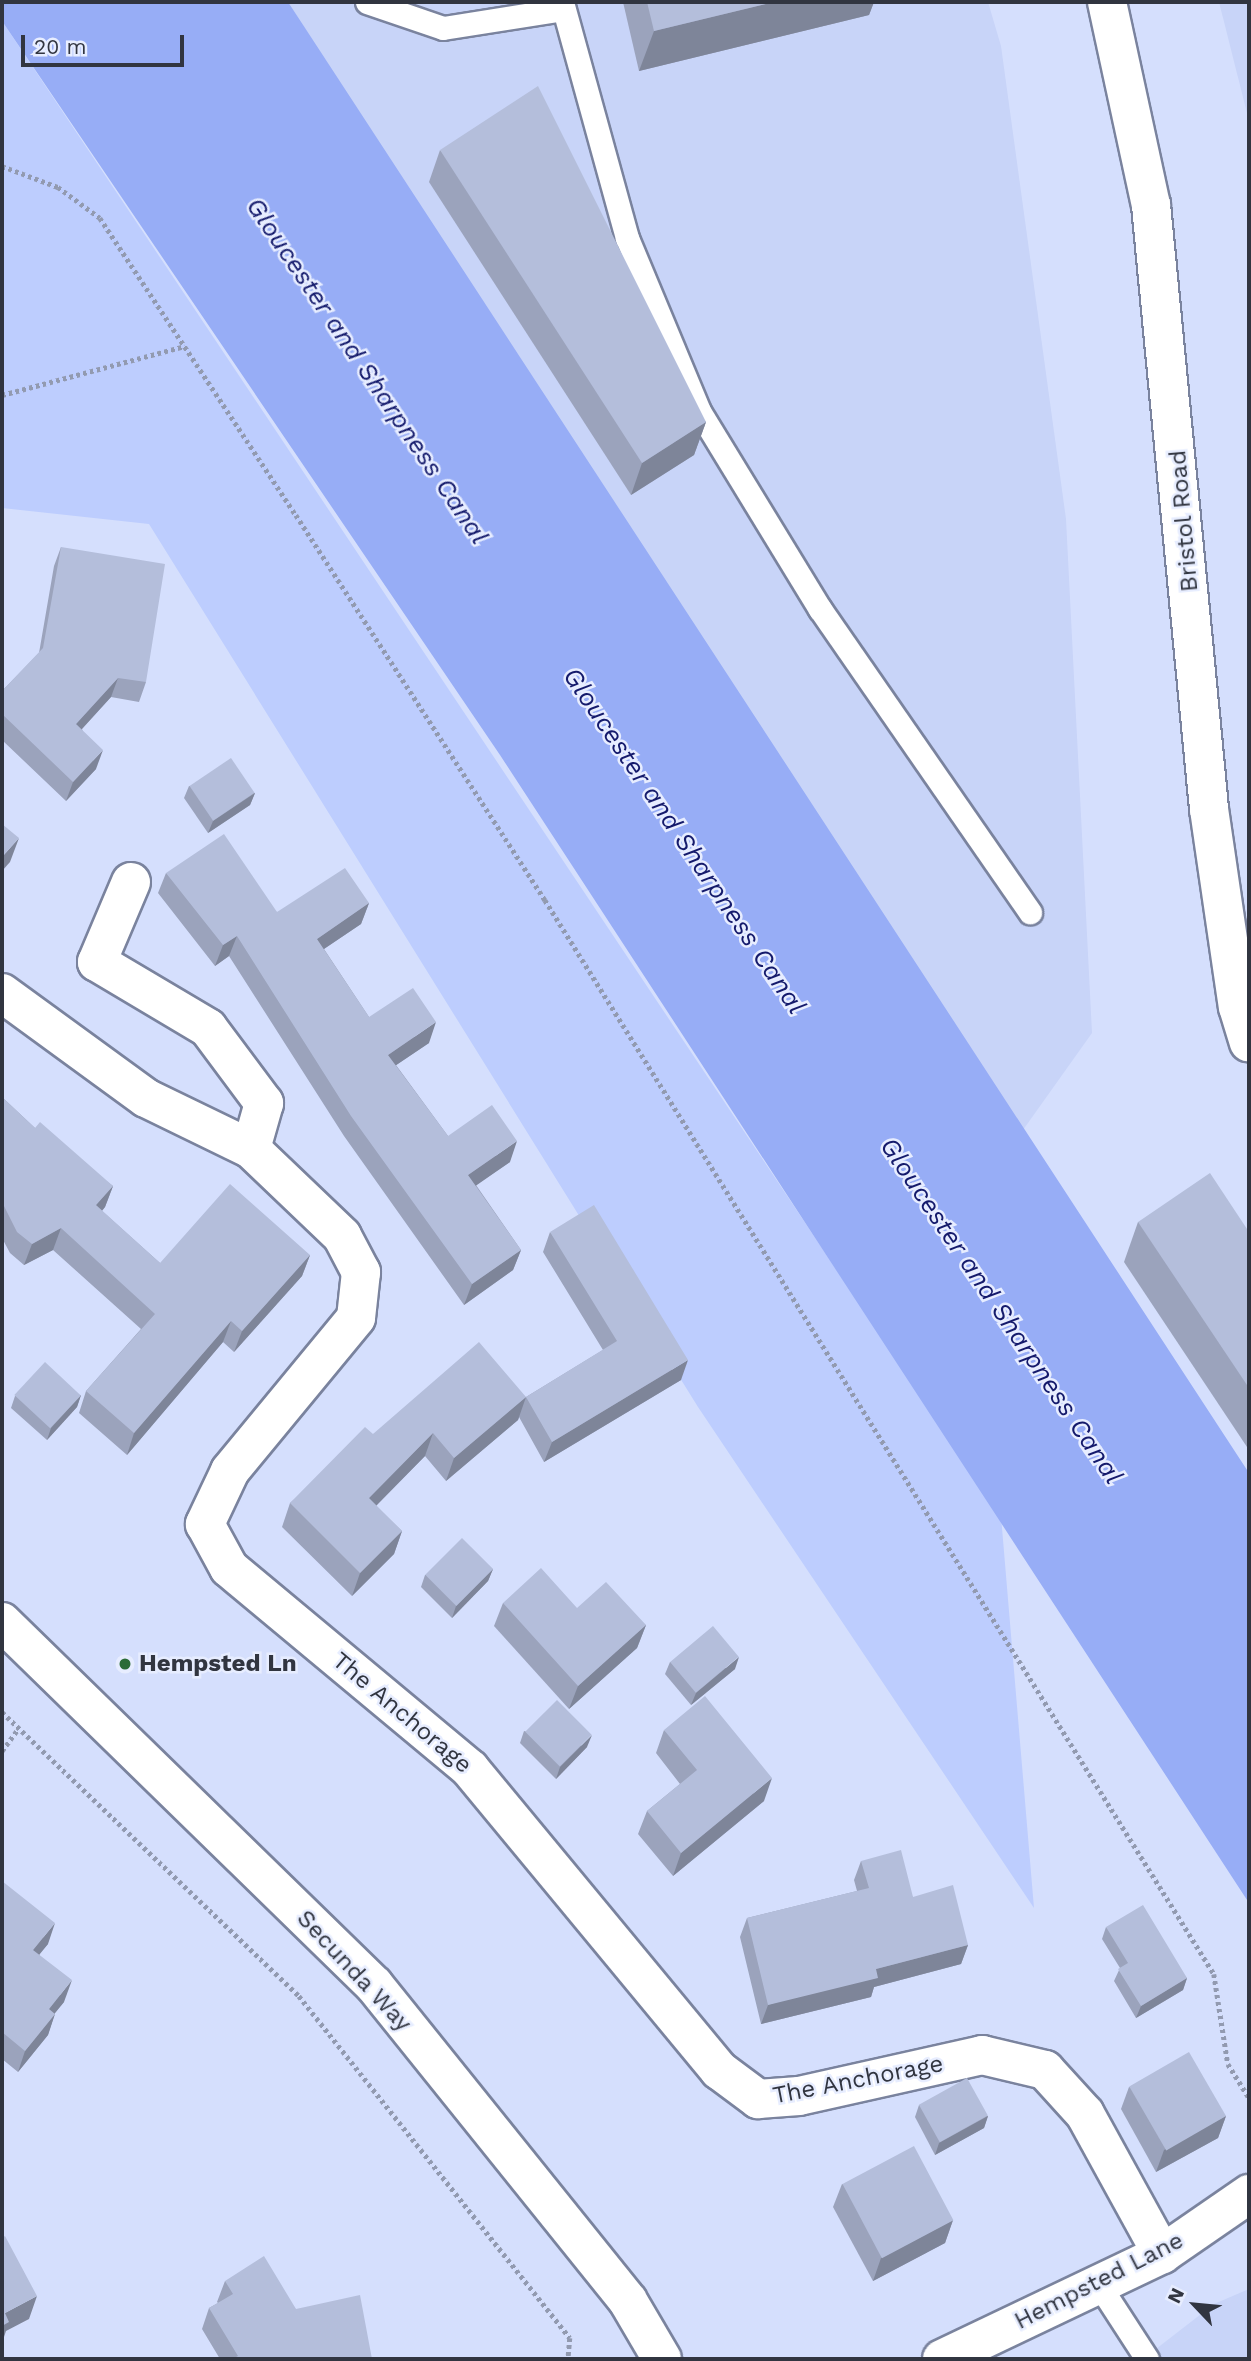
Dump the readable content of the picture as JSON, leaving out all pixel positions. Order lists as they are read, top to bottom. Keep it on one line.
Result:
{"streets":{"street":["Bristol Road","The Anchorage","Secunda Way","Hempsted Lane"]},"crossings":[["The Anchorage","Hempsted Lane"]],"water":["Gloucester and Sharpness Canal"],"places":["Hempsted Ln"],"scale_bar":"20 m","north":"top left"}
